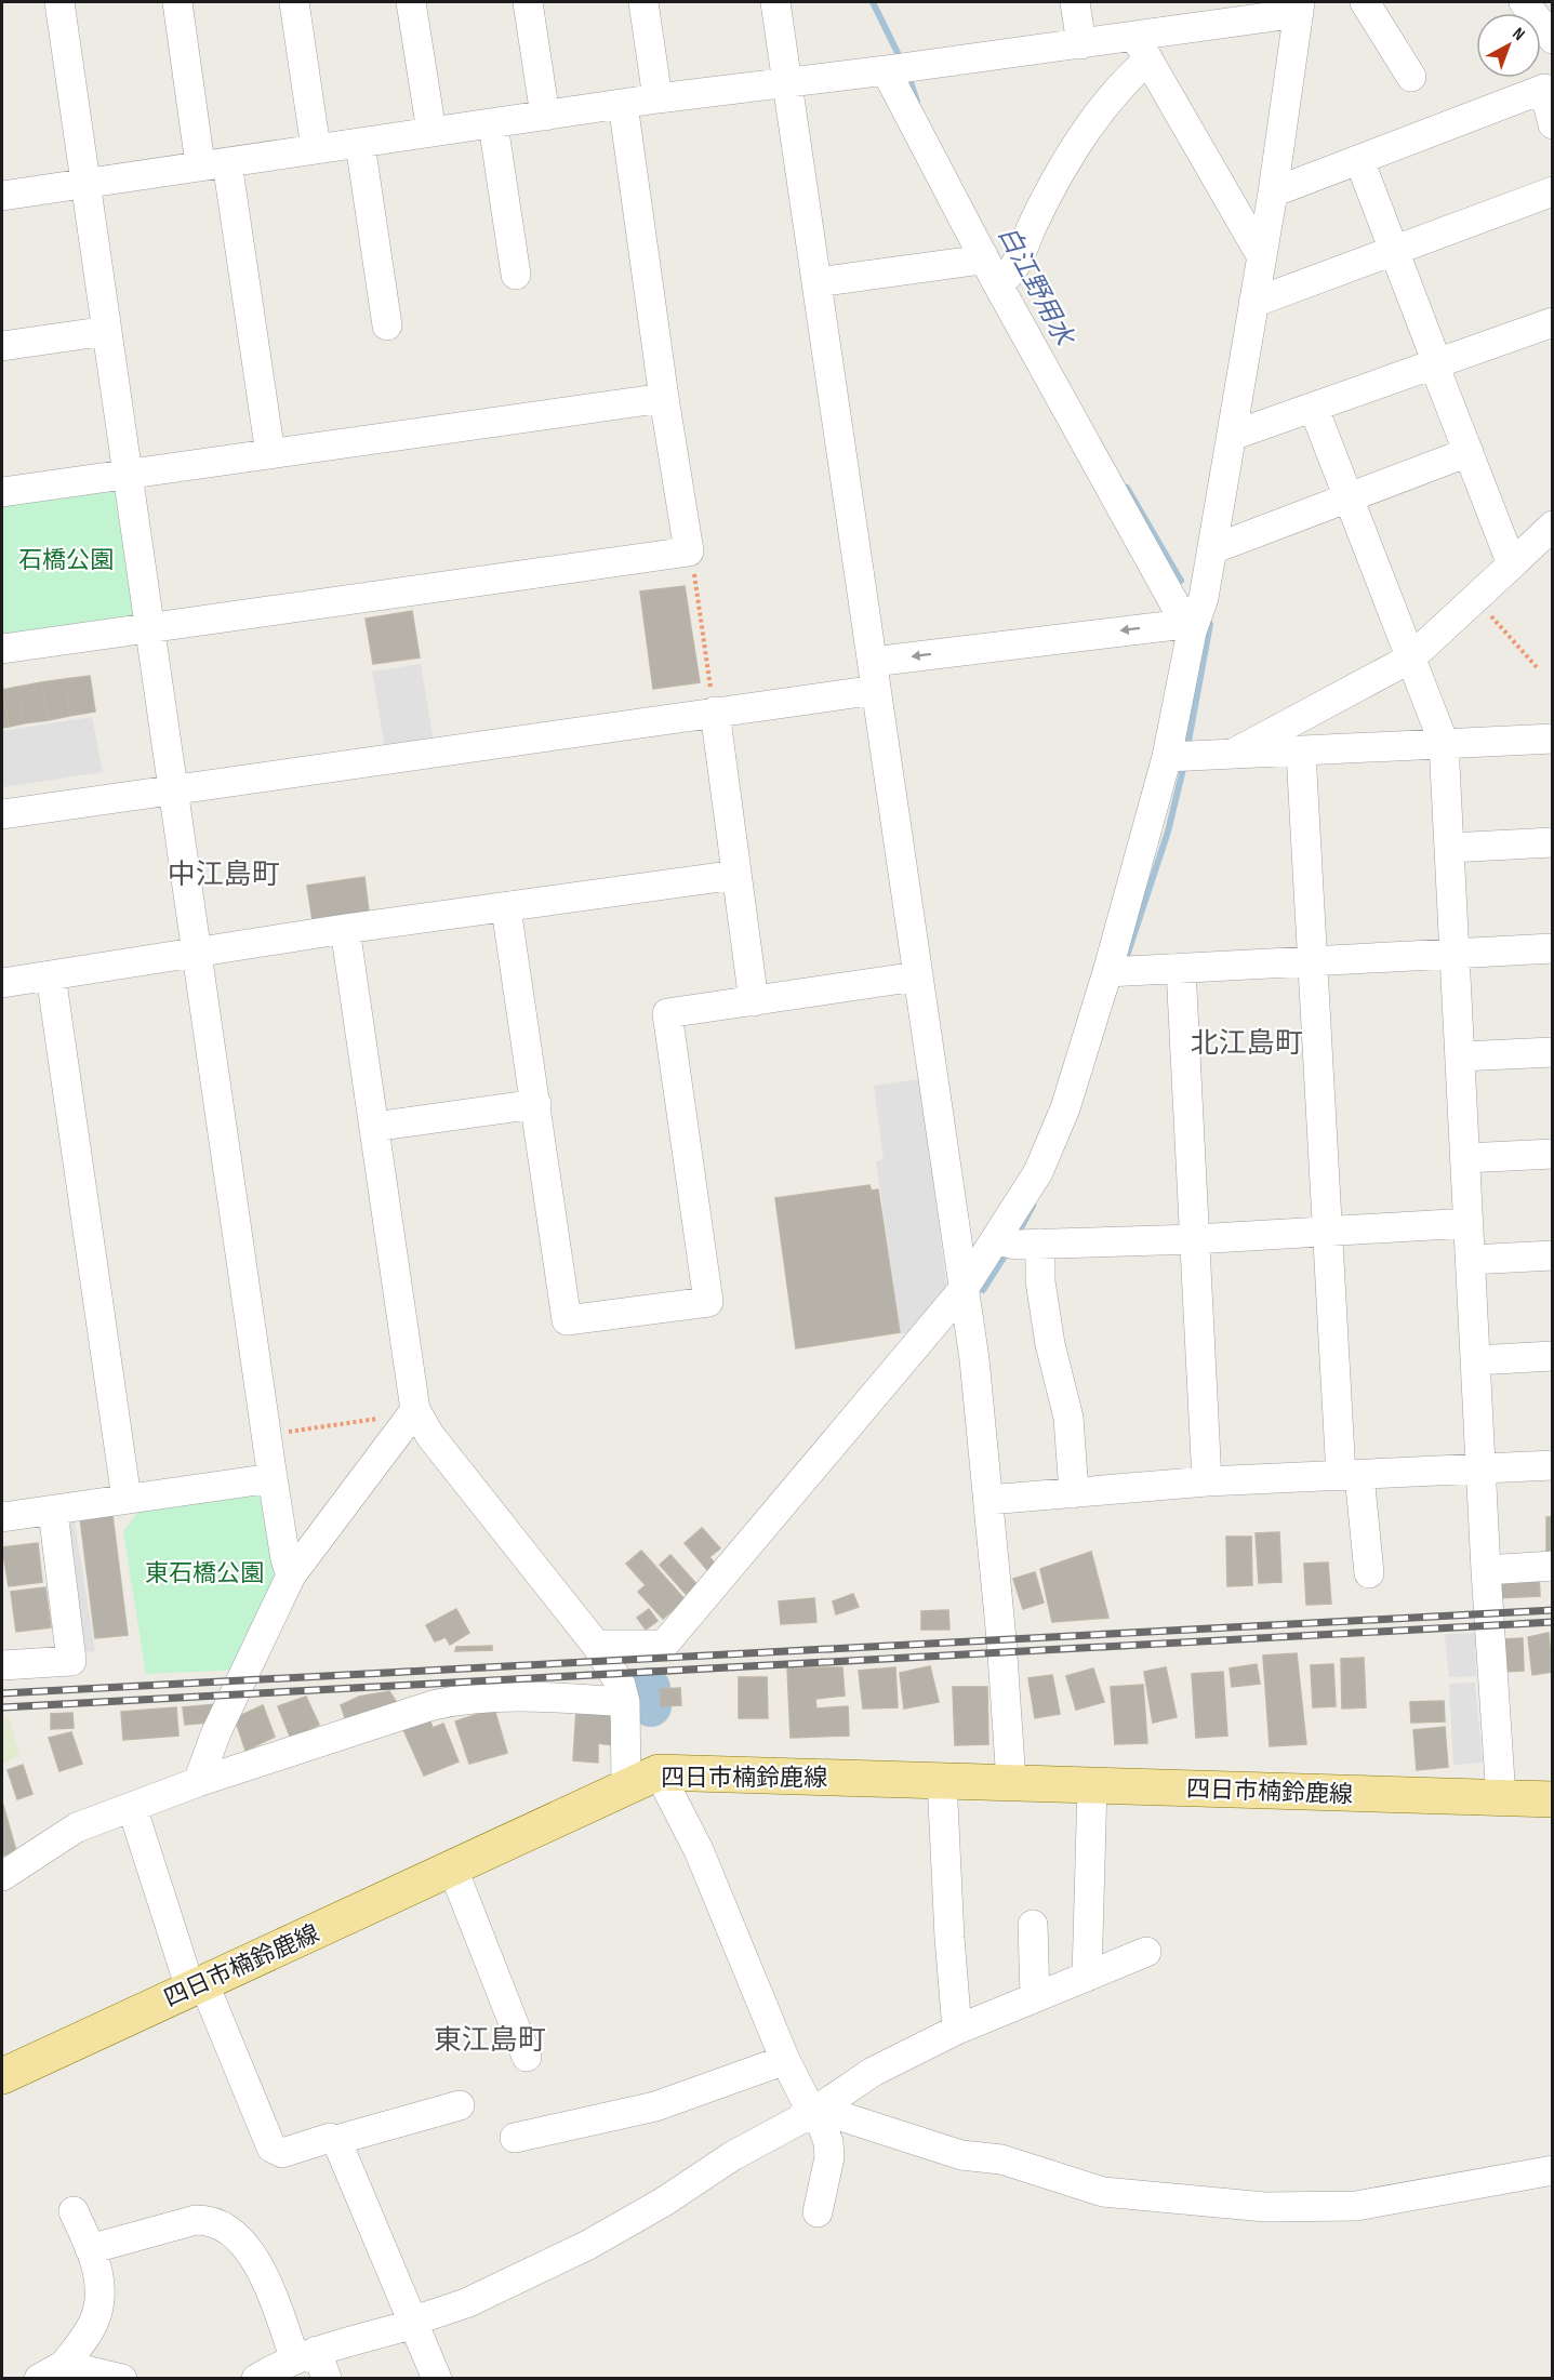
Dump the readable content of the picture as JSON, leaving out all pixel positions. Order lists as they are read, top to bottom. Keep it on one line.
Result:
{"streets":{"main road":["四日市楠鈴鹿線"]},"districts":["中江島町","北江島町","東江島町"],"water":["白江野用水"],"parks":["石橋公園","東石橋公園"],"north":"top right"}
